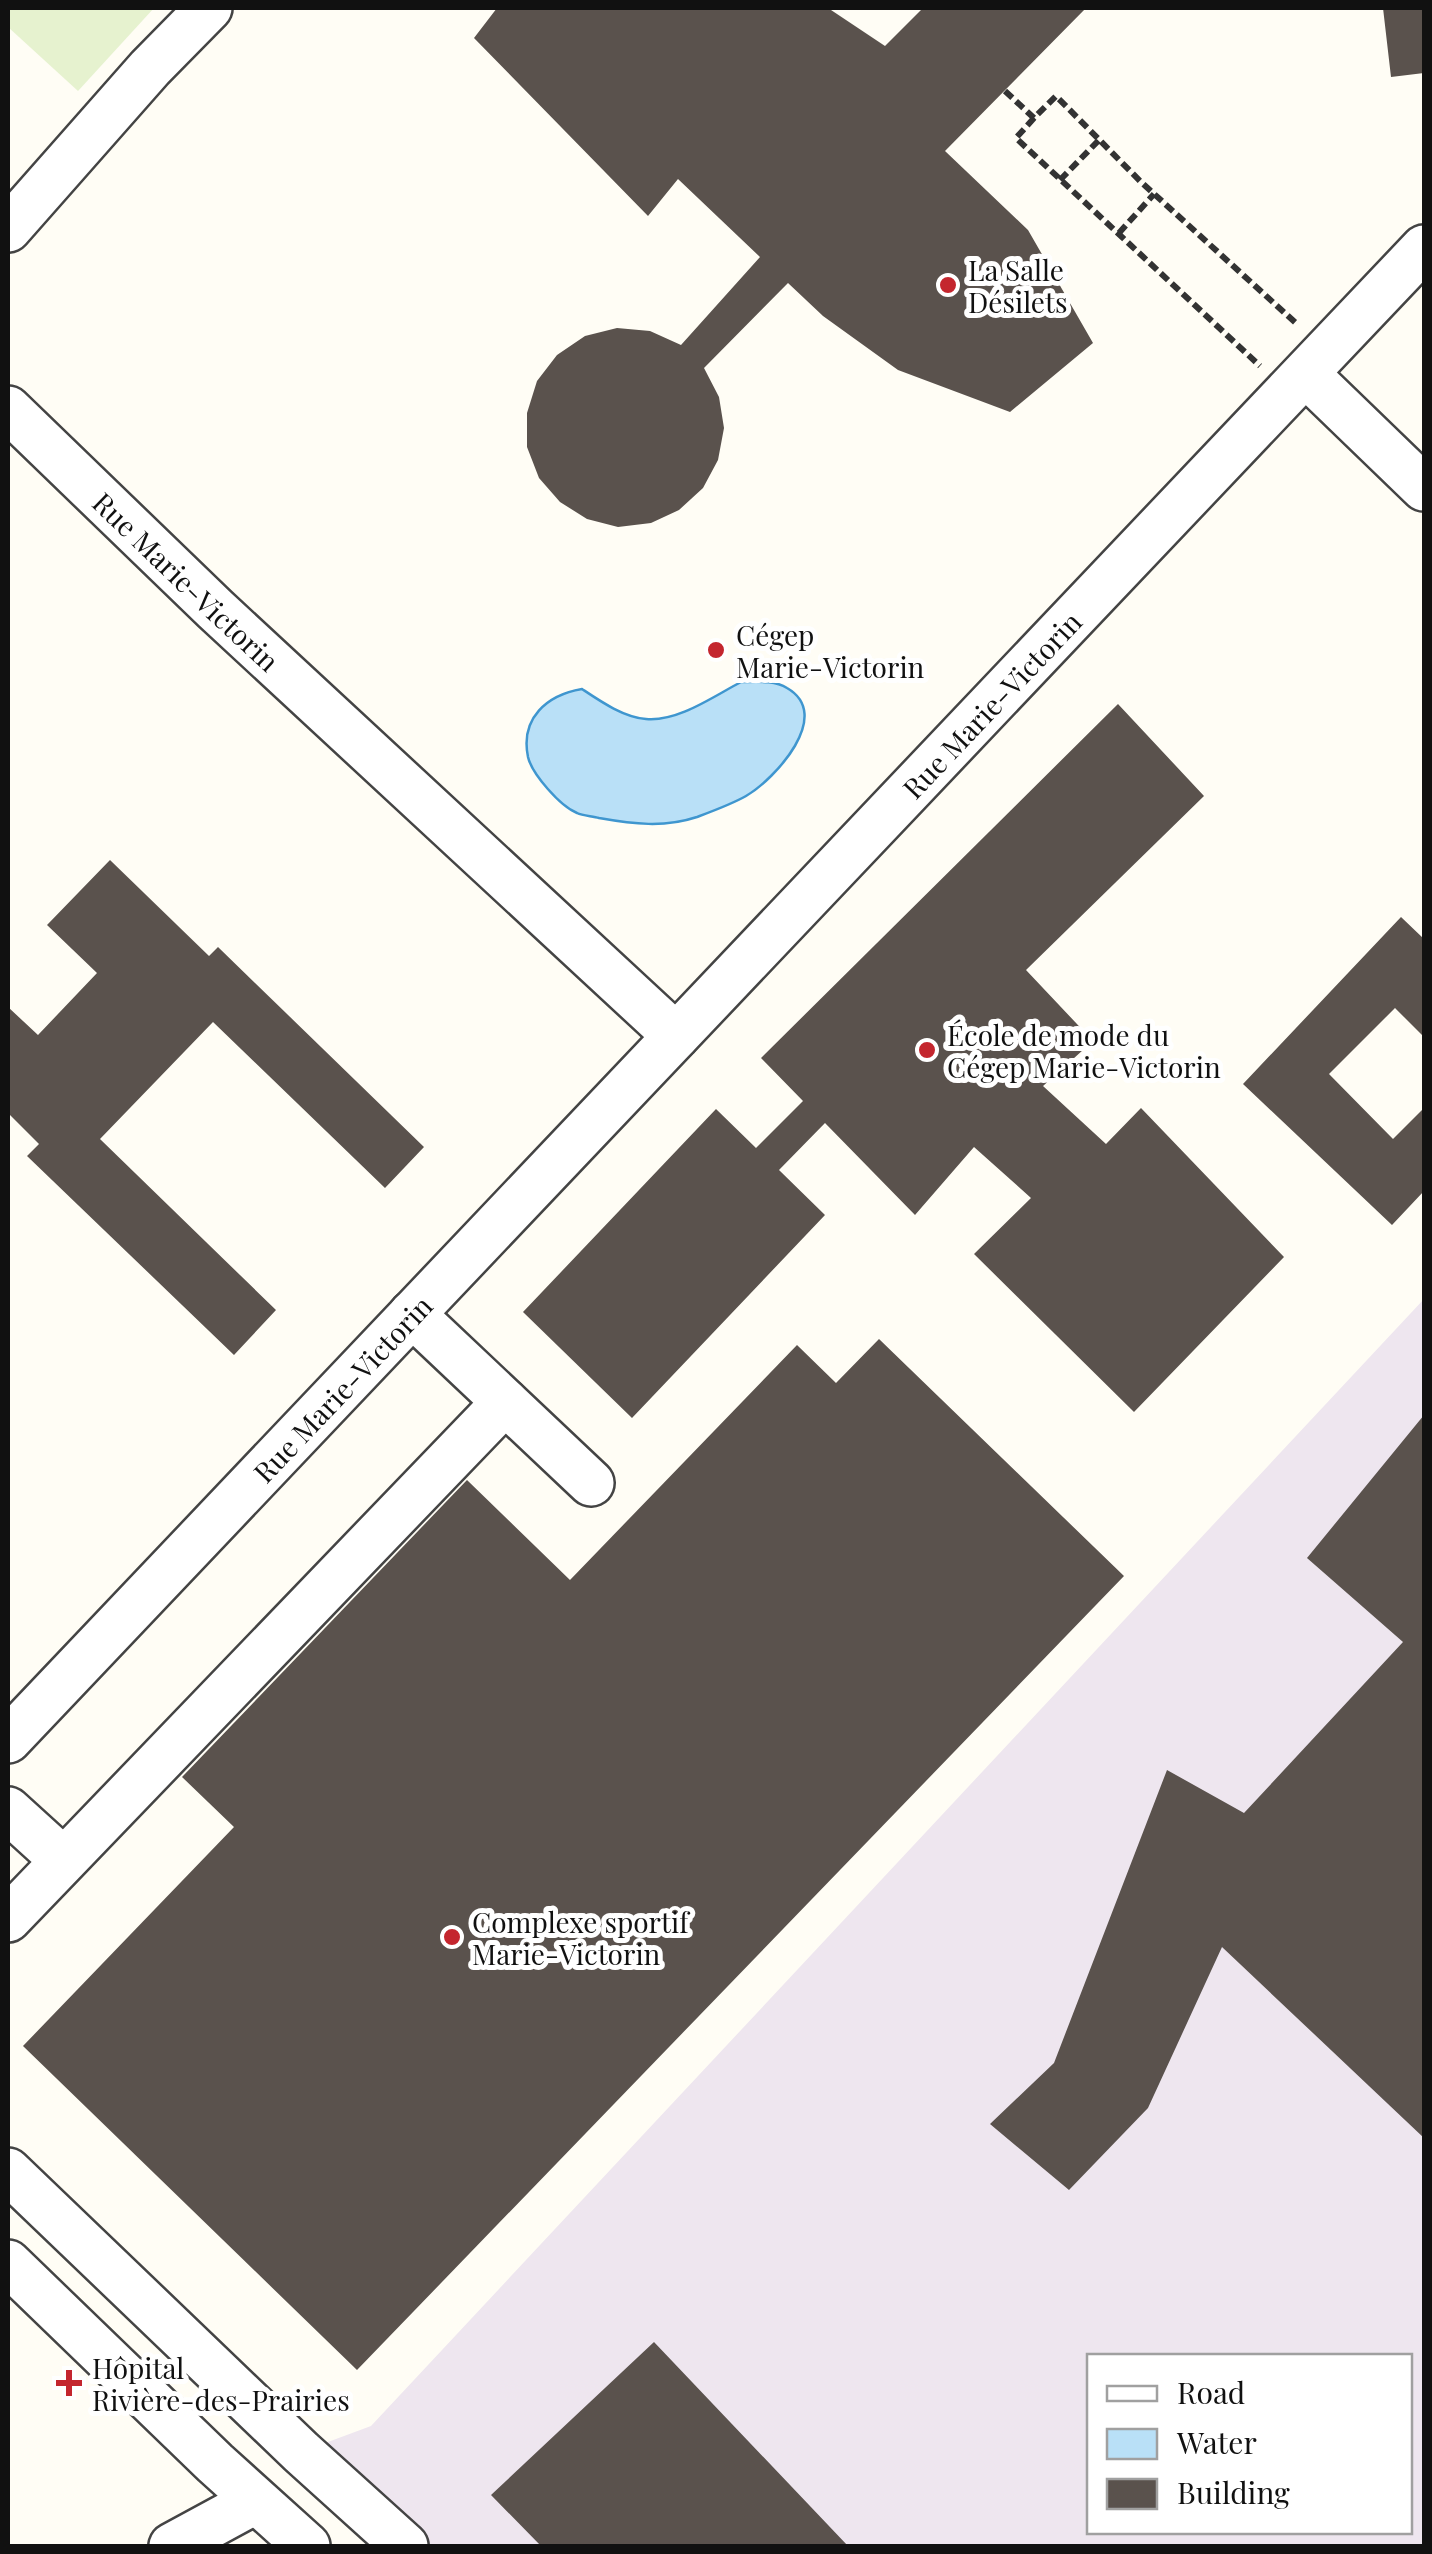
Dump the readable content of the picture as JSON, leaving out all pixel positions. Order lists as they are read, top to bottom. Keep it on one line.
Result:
{"streets":{"street":["Rue Marie-Victorin"]},"places":{"other":["La Salle Désilets","Cégep Marie-Victorin","École de mode du Cégep Marie-Victorin","Complexe sportif Marie-Victorin"],"health":["Hôpital Rivière-des-Prairies"]},"legend":["Road","Water","Building"]}
